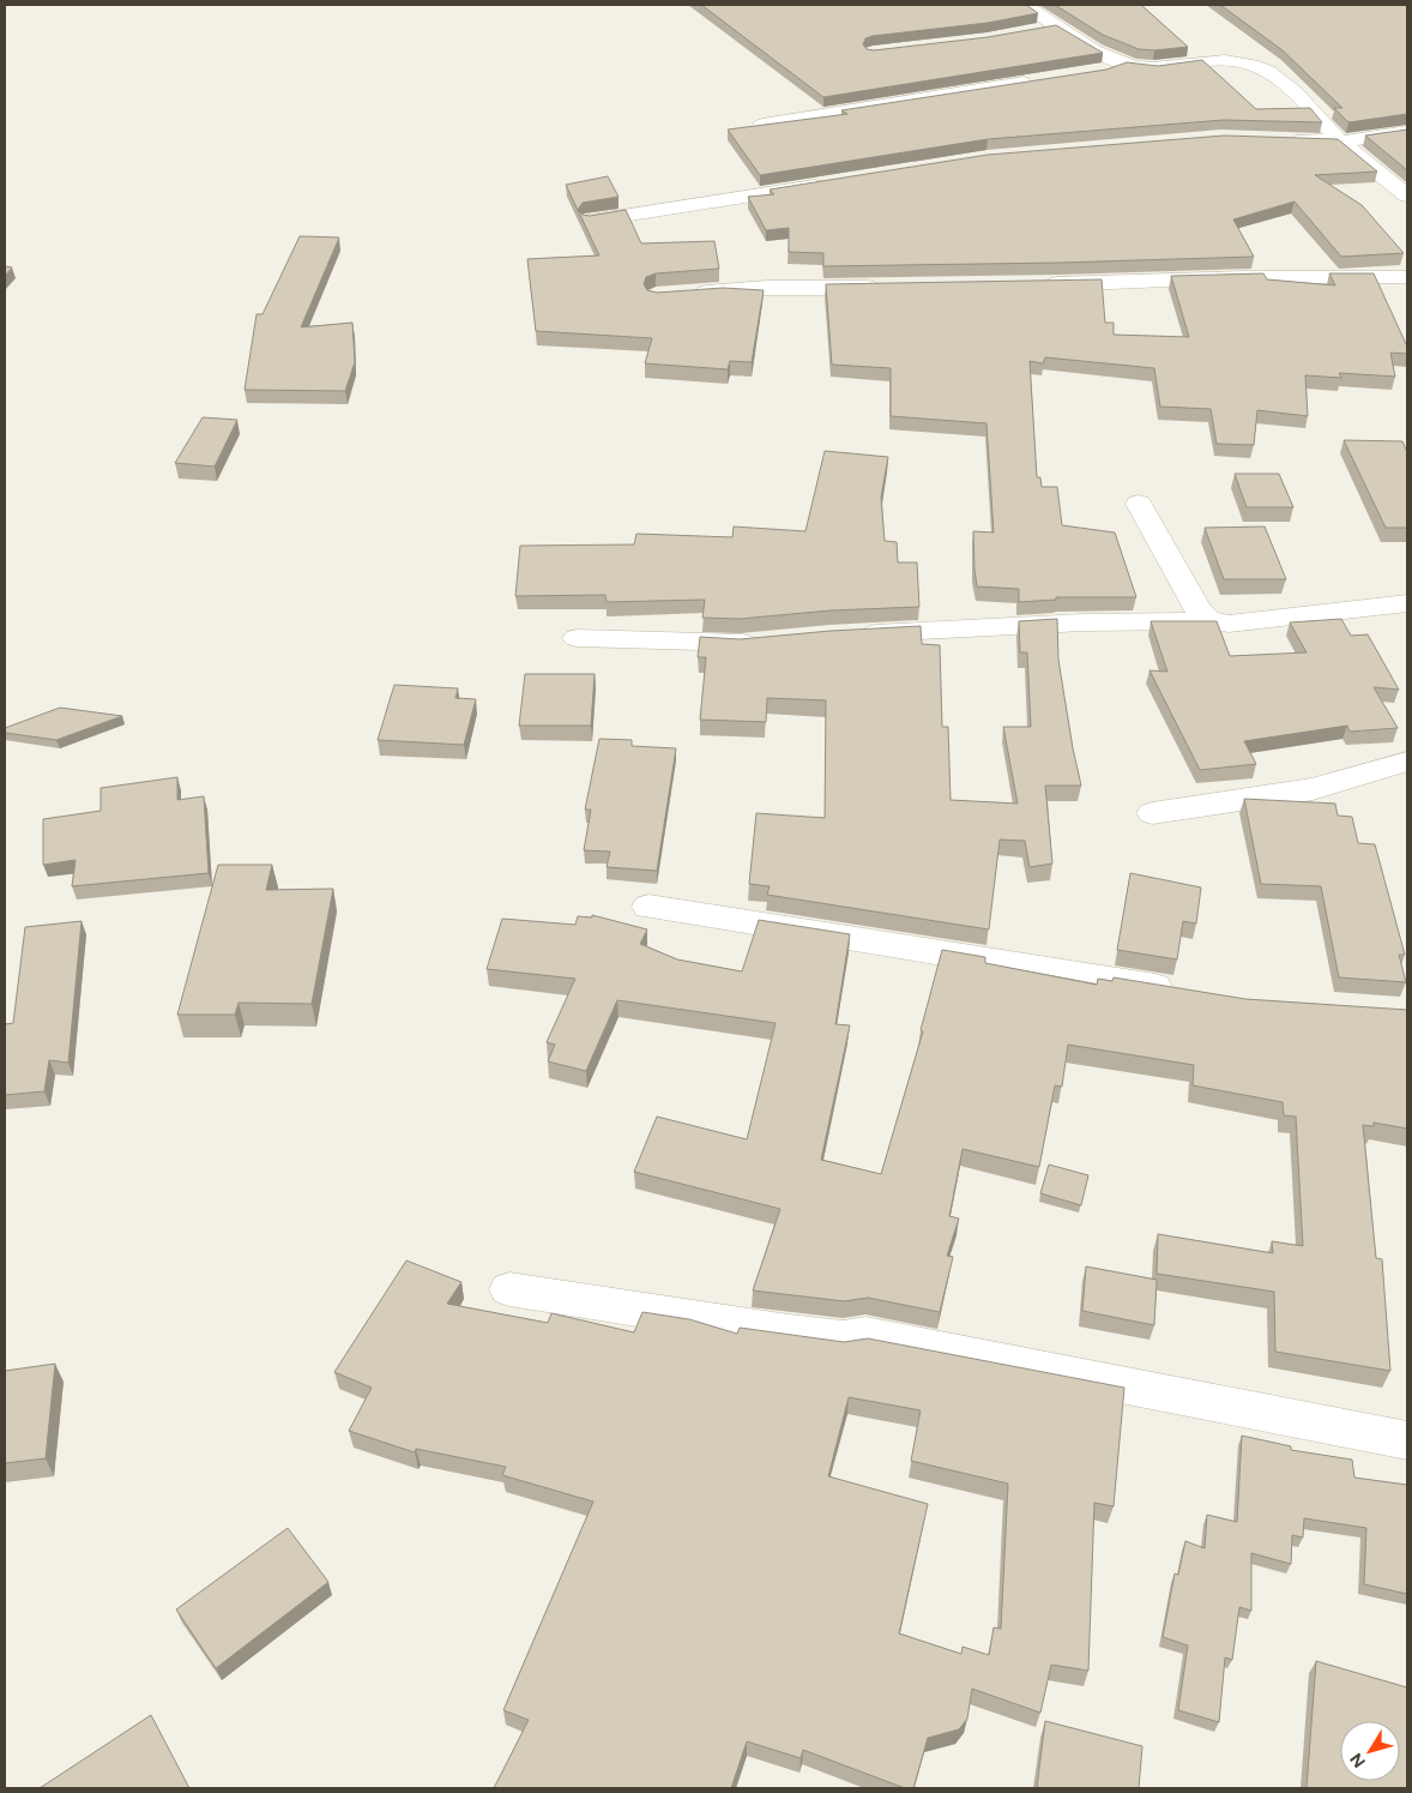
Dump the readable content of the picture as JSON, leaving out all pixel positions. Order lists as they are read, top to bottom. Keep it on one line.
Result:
{"north":"bottom left"}
